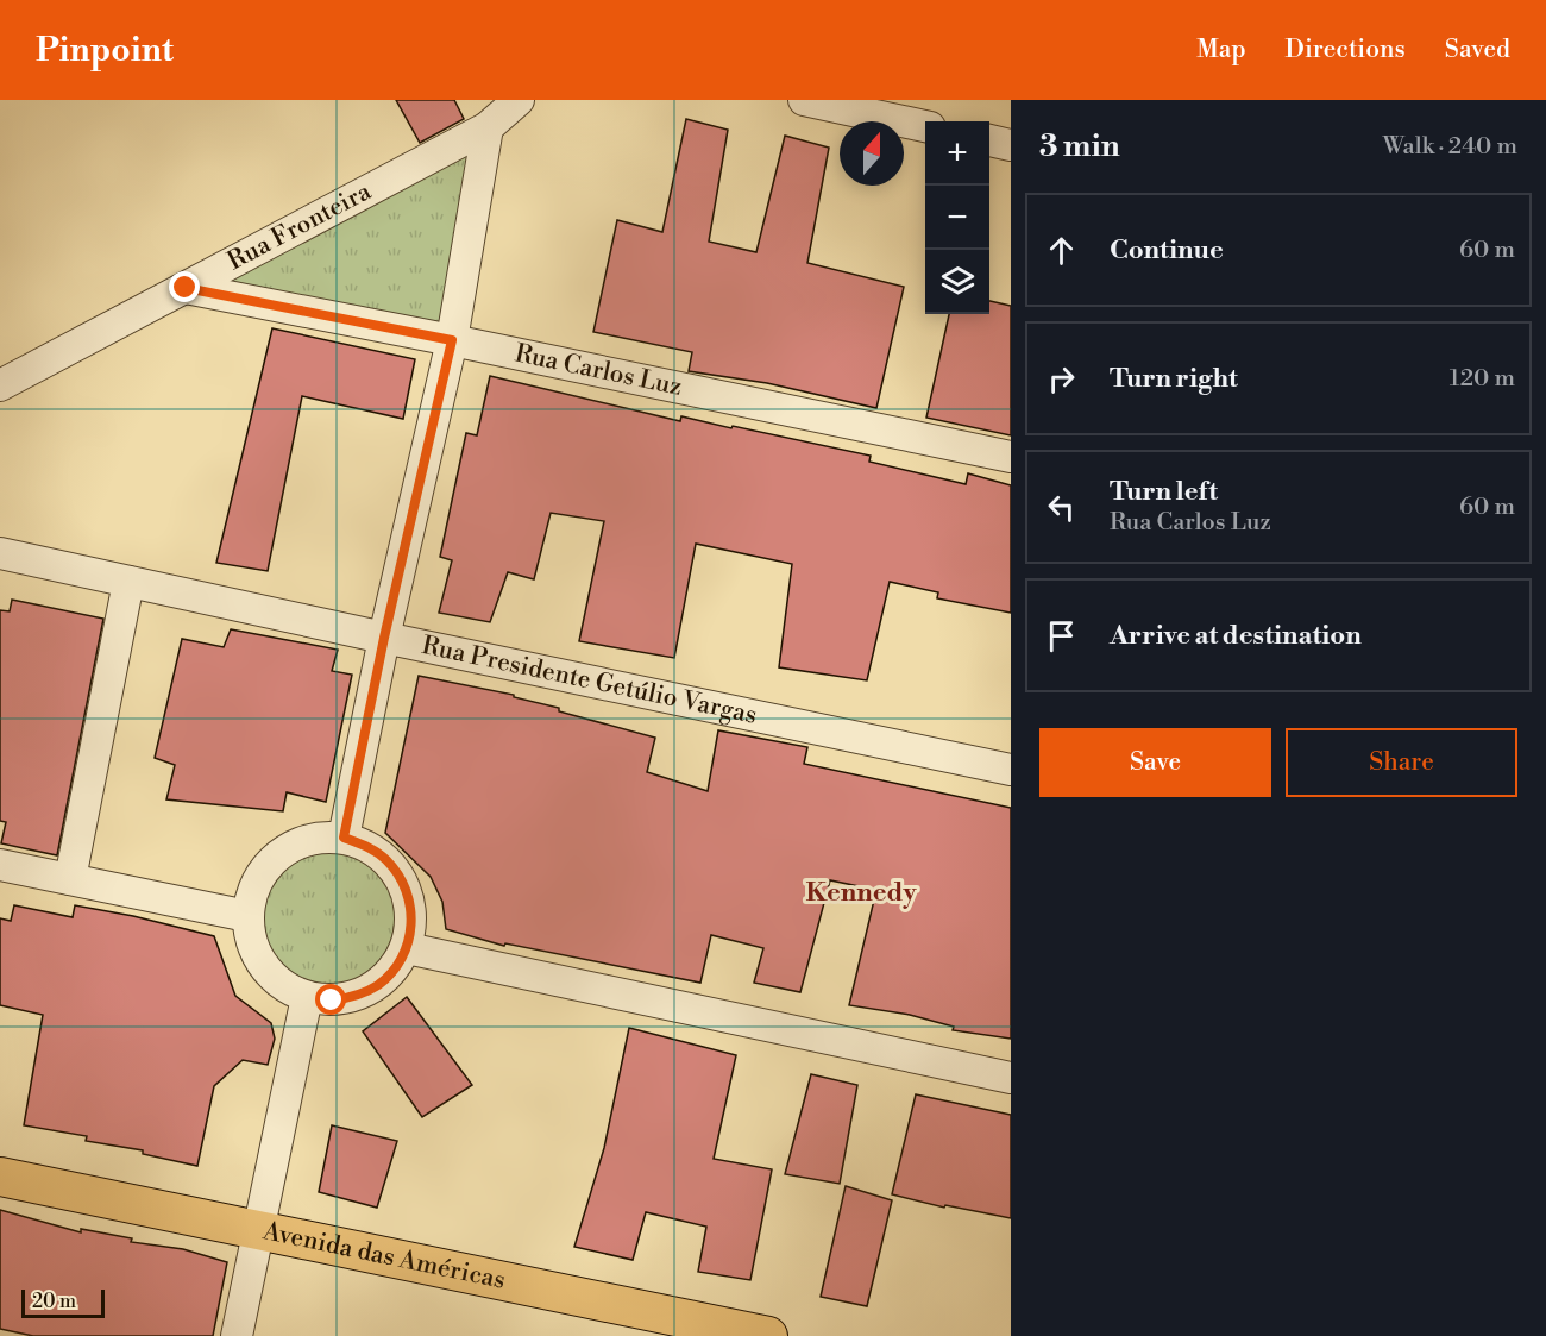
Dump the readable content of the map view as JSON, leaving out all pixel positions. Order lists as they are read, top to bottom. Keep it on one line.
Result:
{"streets":{"main road":["Avenida das Américas"],"street":["Rua Fronteira","Rua Carlos Luz","Rua Presidente Getúlio Vargas"]},"crossings":[["Rua Fronteira","Rua Carlos Luz"]],"districts":["Kennedy"],"scale_bar":"20 m","north":"top","page":{"header":"Pinpoint","nav":["Map","Directions","Saved"],"heading":["3 min","Walk · 240 m"],"map_buttons":["+","−"],"list":[["Continue","60 m"],["Turn right","120 m"],["Turn left","Rua Carlos Luz","60 m"],"Arrive at destination"],"buttons":["Save","Share"],"scale":"20 m"}}
